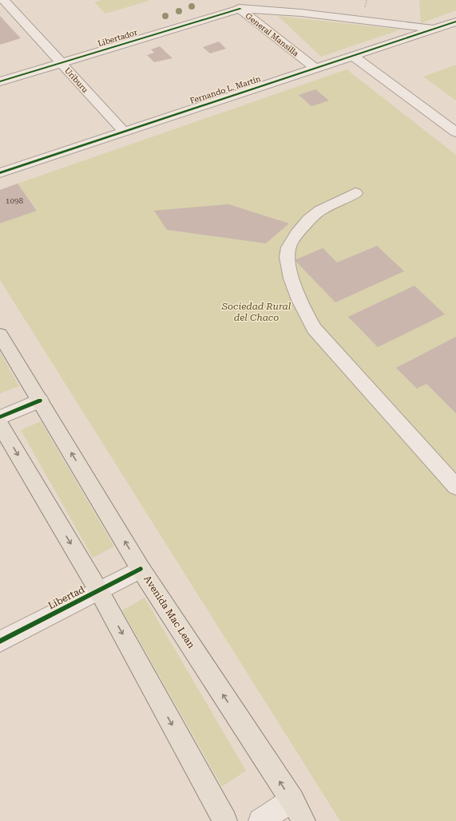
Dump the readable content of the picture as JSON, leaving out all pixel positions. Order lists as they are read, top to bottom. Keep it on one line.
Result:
{"streets":{"main road":["Avenida Mac Lean"],"street":["General Mansilla","Libertador","Uriburu","Fernando L. Martín","Libertad"]},"crossings":[["General Mansilla","Libertador"],["General Mansilla","Fernando L. Martín"],["Libertador","Uriburu"],["Uriburu","Fernando L. Martín"],["Libertad","Avenida Mac Lean"]],"parks":["Sociedad Rural del Chaco"],"house_numbers":["1098"]}
